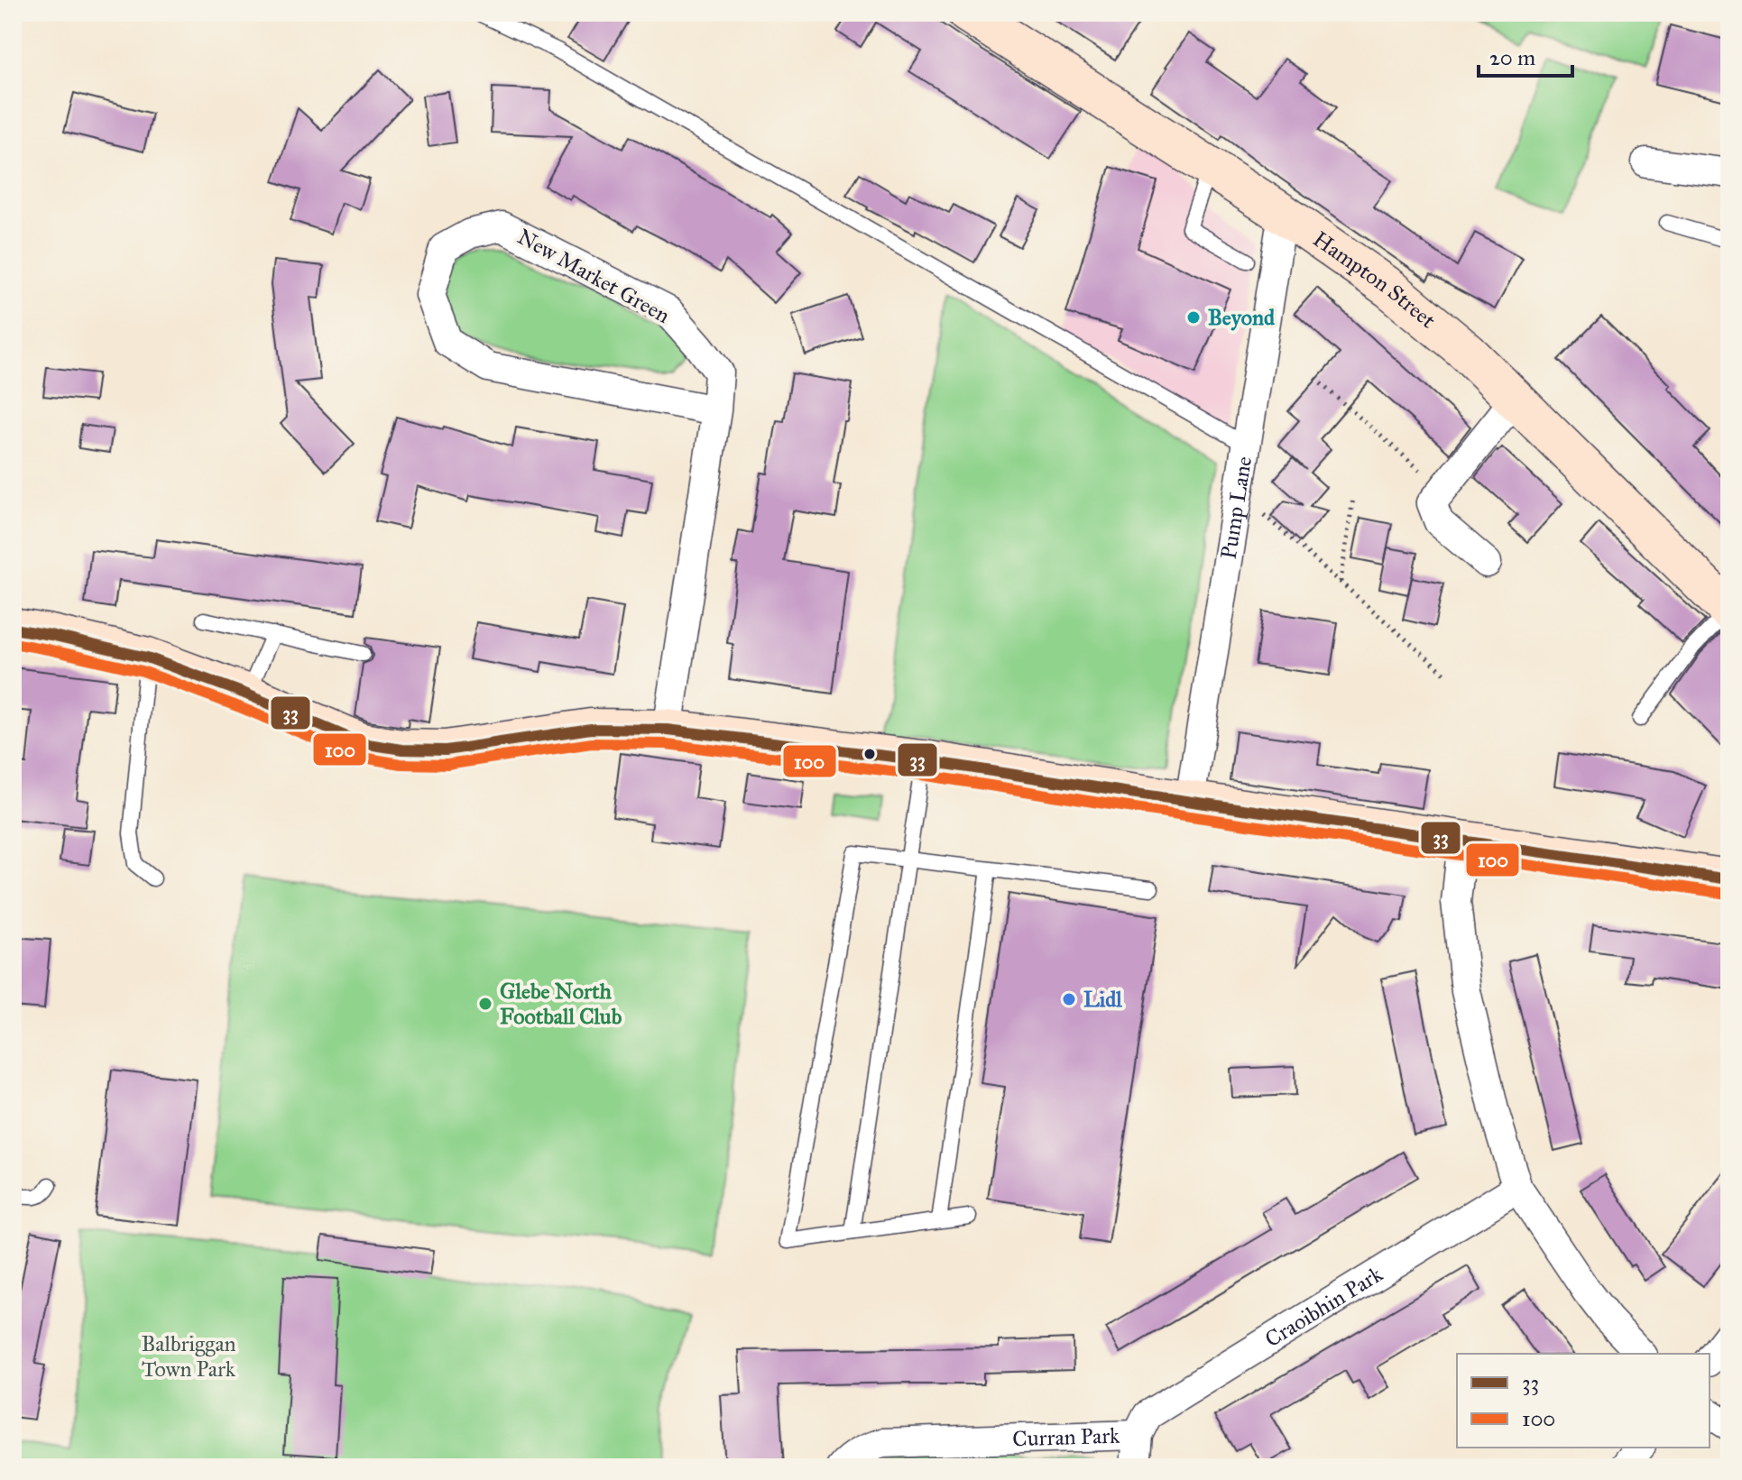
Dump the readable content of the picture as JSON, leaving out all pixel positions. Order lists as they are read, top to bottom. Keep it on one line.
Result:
{"streets":{"main road":["Hampton Street"],"street":["New Market Green","Pump Lane","Craoibhin Park","Curran Park"]},"crossings":[["Hampton Street","Pump Lane"],["Craoibhin Park","Curran Park"]],"parks":["Balbriggan Town Park"],"places":["Beyond","Lidl","Glebe North Football Club"],"lines":["transit line 33","transit line 100"],"legend":["33","100"],"scale_bar":"20 m"}
